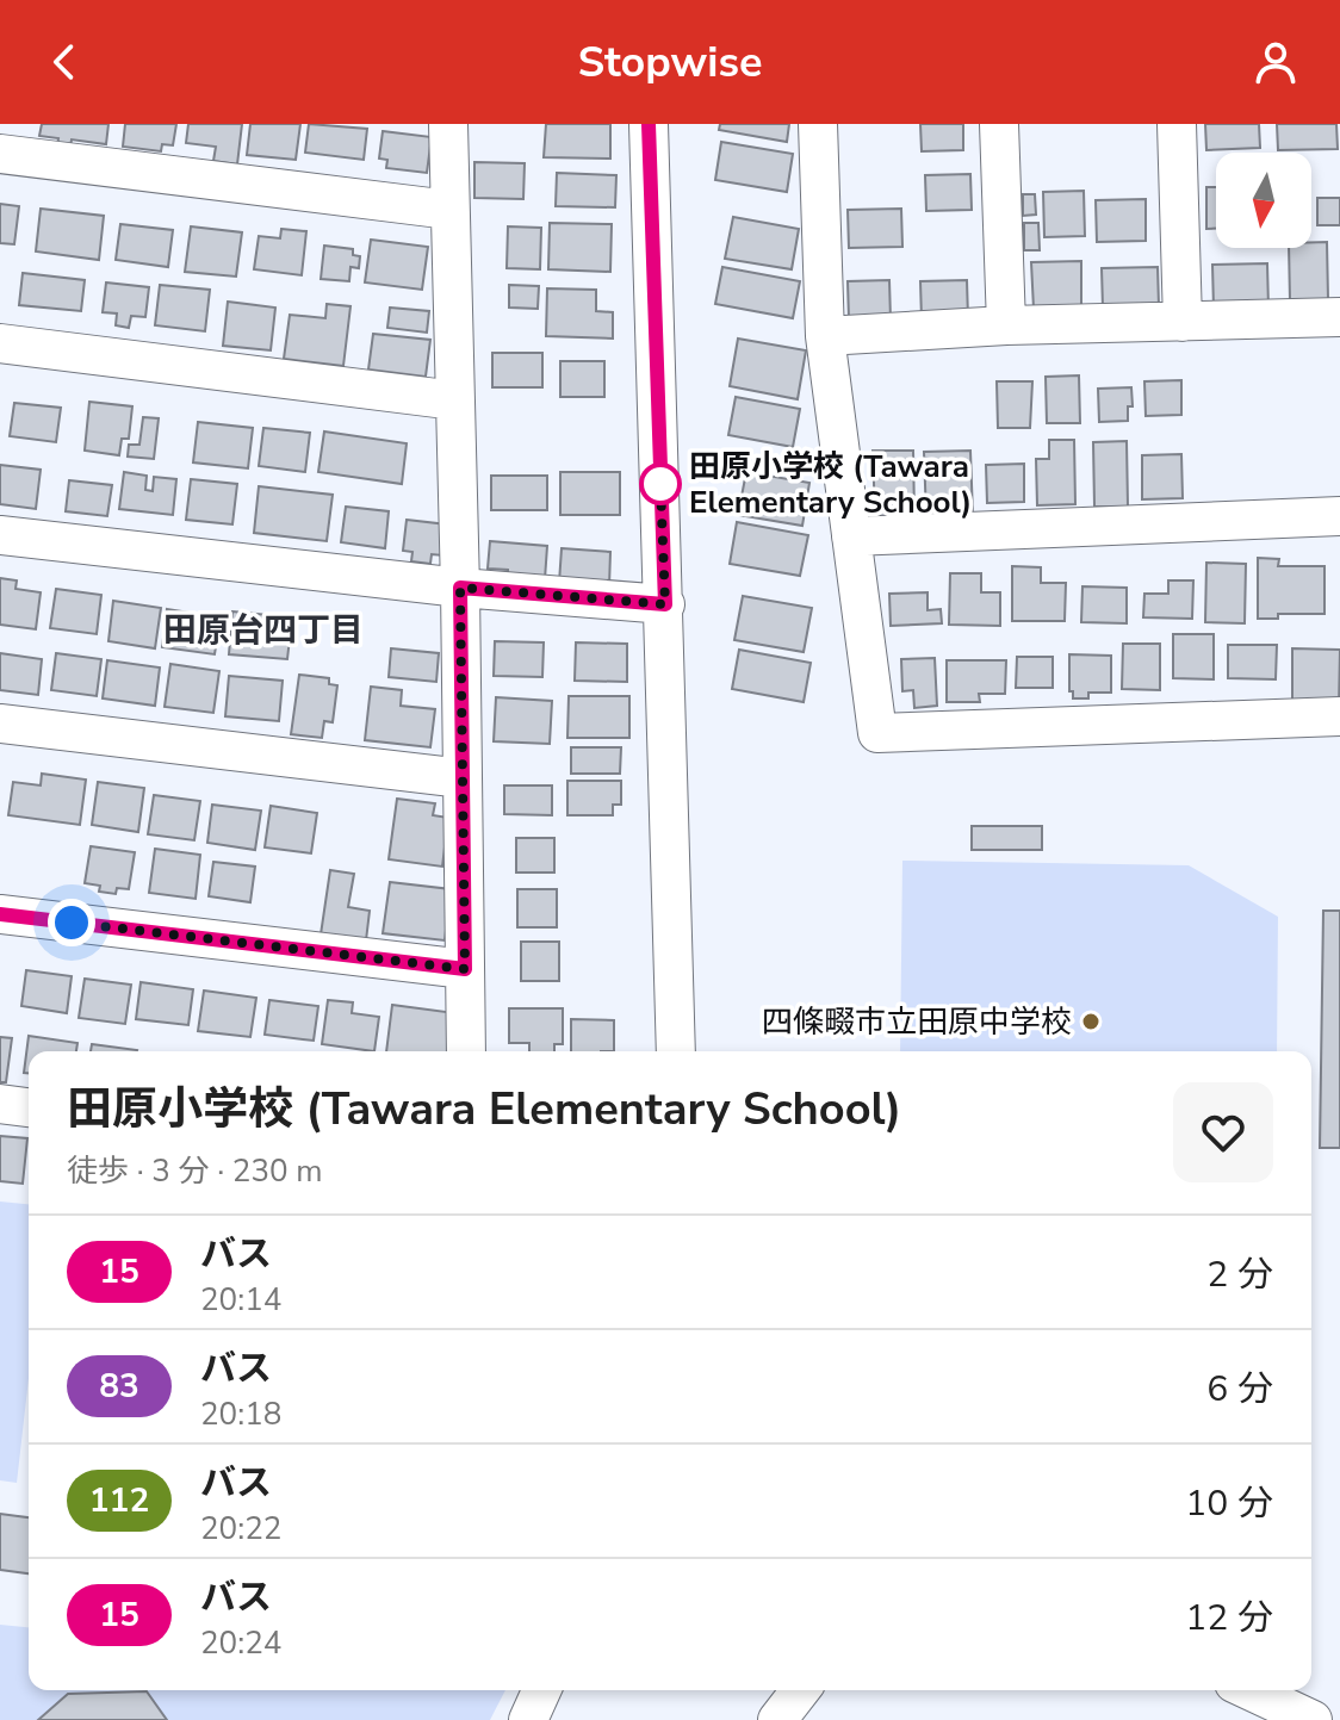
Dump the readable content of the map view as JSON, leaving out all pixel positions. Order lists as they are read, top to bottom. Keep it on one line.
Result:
{"districts":["田原台四丁目"],"places":["田原小学校 (Tawara Elementary School)","四條畷市立田原中学校"],"lines":["bus line 15"],"north":"bottom","page":{"header":"Stopwise","heading":["田原小学校 (Tawara Elementary School)","徒歩 · 3 分 · 230 m"],"list":[{"mark":"15","name":"バス","note":"20:14","value":"2 分"},{"mark":"83","name":"バス","note":"20:18","value":"6 分"},{"mark":"112","name":"バス","note":"20:22","value":"10 分"},{"mark":"15","name":"バス","note":"20:24","value":"12 分"}]}}
